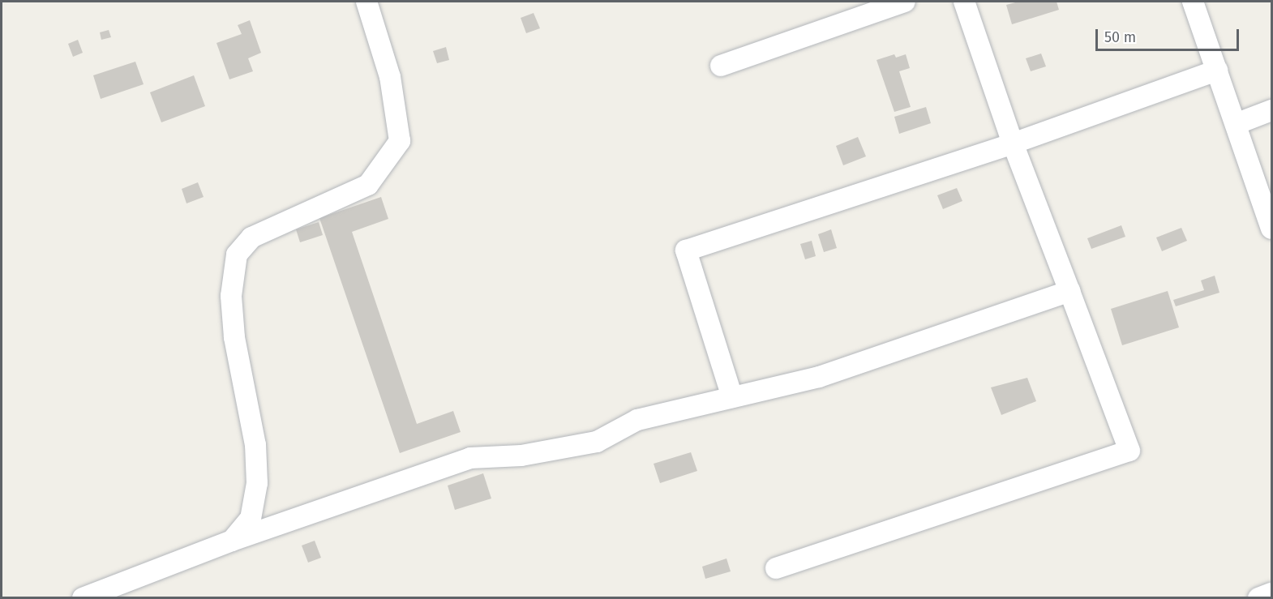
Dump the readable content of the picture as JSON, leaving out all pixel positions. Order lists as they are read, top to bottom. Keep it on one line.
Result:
{"scale_bar":"50 m"}
